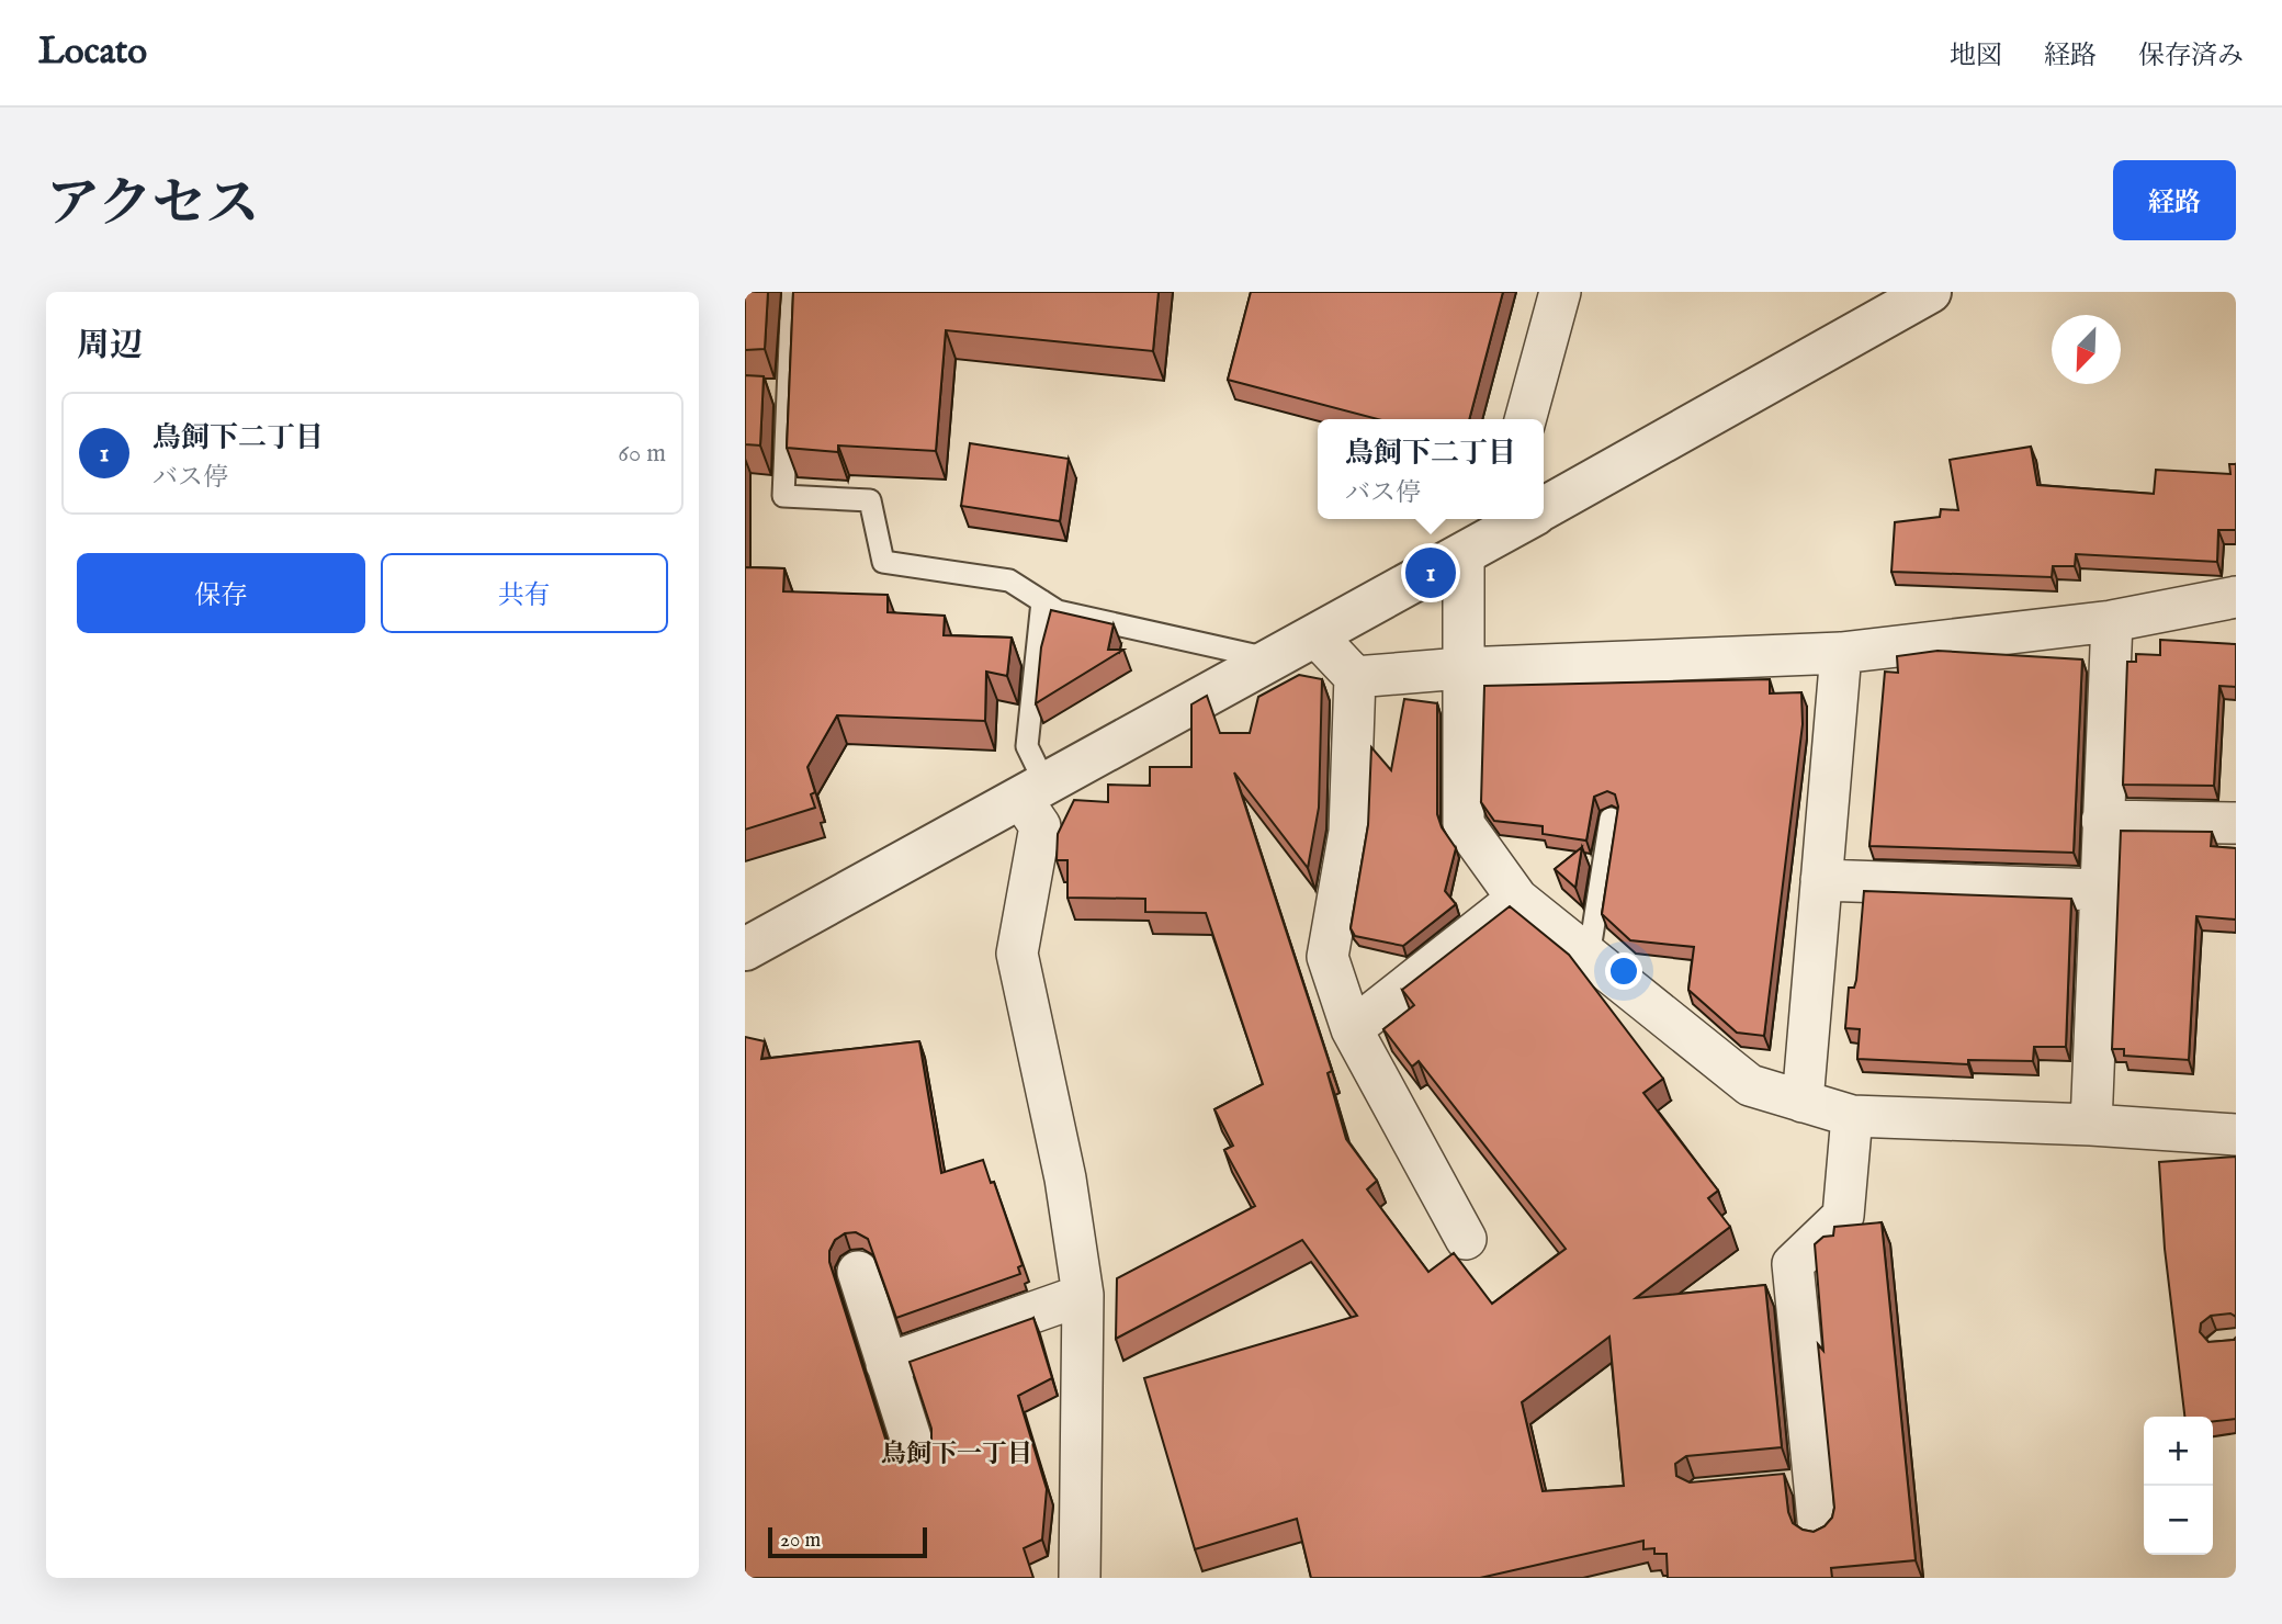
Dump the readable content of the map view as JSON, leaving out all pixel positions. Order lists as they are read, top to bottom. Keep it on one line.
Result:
{"districts":["鳥飼下一丁目"],"scale_bar":"20 m","north":"bottom left","page":{"header":"Locato","nav":["地図","経路","保存済み"],"title":"アクセス","buttons":["経路",["保存","共有"]],"heading":"周辺","list":[{"mark":"1","name":"鳥飼下二丁目","note":"バス停","value":"60 m"}],"popup":["鳥飼下二丁目","バス停"],"pins":"1","map_buttons":["+","−"],"scale":"20 m"}}
